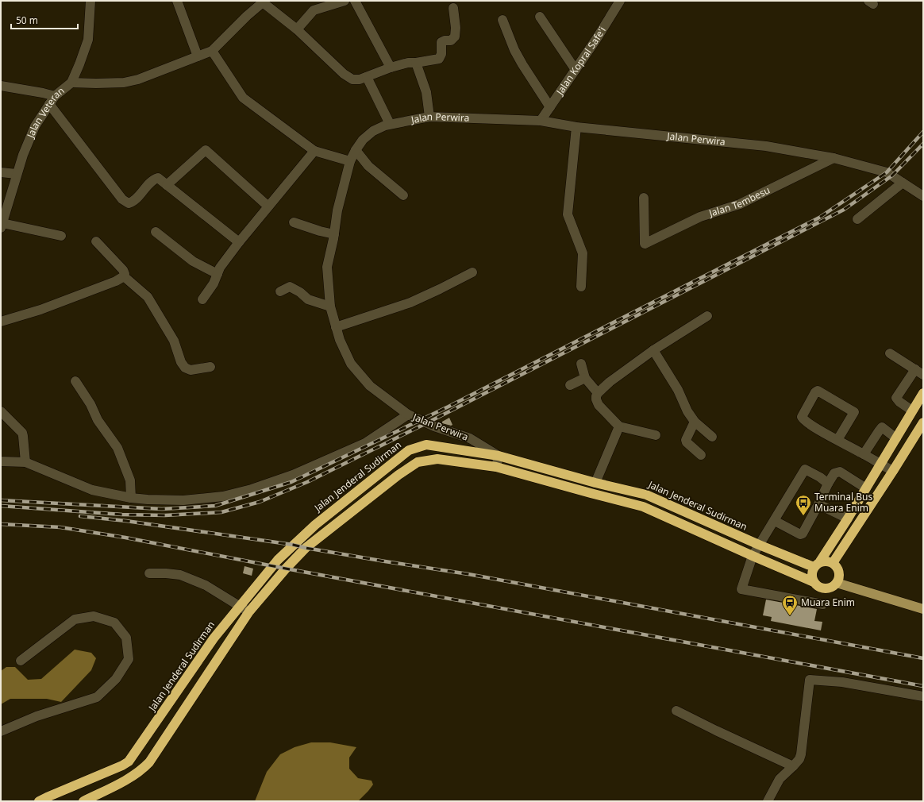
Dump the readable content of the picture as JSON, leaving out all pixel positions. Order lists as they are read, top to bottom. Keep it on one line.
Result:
{"streets":{"highway":["Jalan Jenderal Sudirman"],"street":["Jalan Kopral Safe'i","Jalan Veteran","Jalan Perwira","Jalan Tembesu"]},"crossings":[["Jalan Kopral Safe'i","Jalan Perwira"],["Jalan Perwira","Jalan Tembesu"],["Jalan Perwira","Jalan Jenderal Sudirman"]],"places":{"bus stop":["Terminal Bus Muara Enim"],"station":["Muara Enim"]},"scale_bar":"50 m"}
